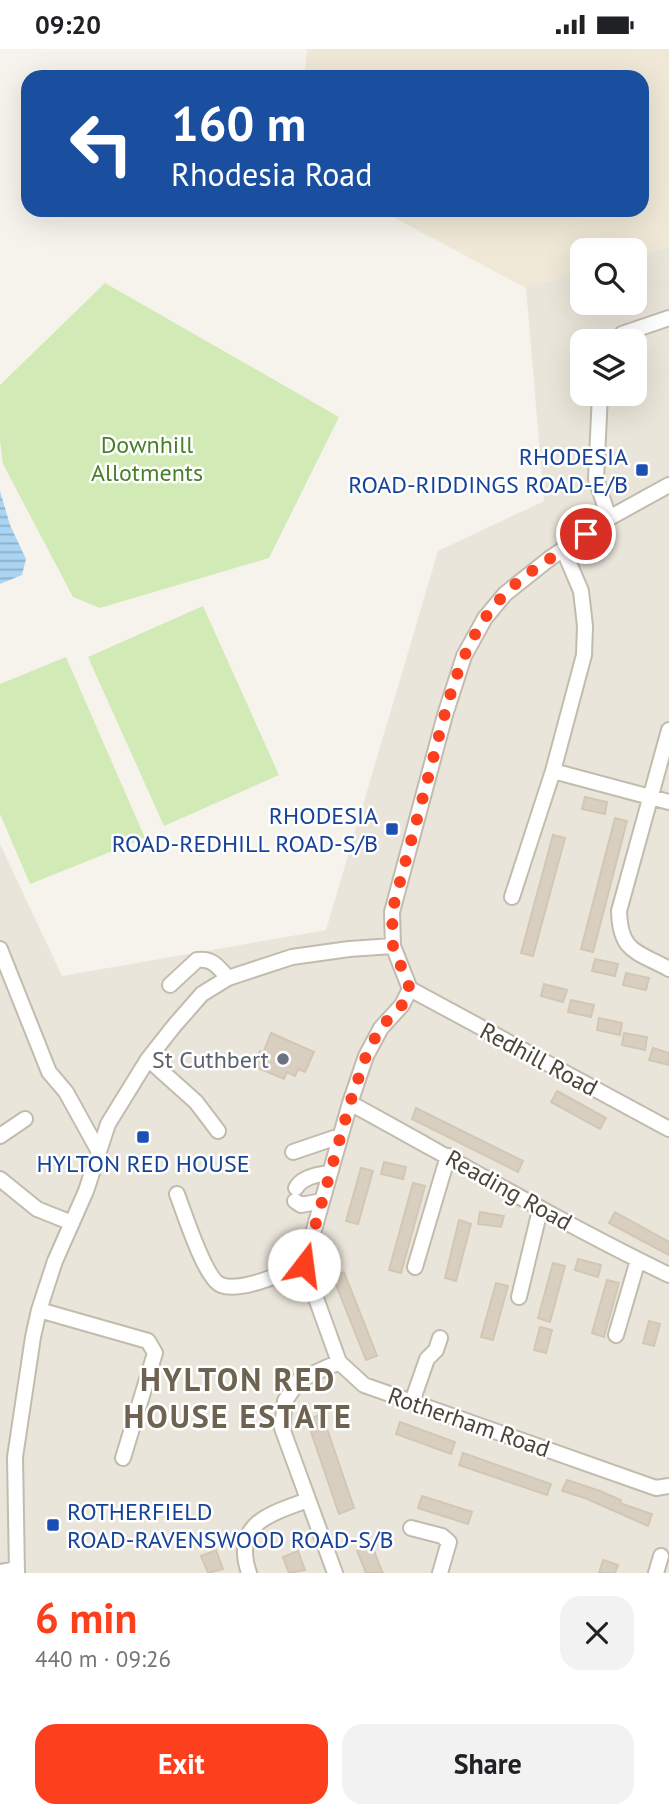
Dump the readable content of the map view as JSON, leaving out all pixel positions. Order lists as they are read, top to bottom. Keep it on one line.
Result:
{"streets":{"street":["Redhill Road","Reading Road","Rotherham Road"]},"districts":["HYLTON RED HOUSE ESTATE"],"parks":["Downhill Allotments"],"places":{"transit":["RHODESIA ROAD-RIDDINGS ROAD-E/B","RHODESIA ROAD-REDHILL ROAD-S/B","HYLTON RED HOUSE","ROTHERFIELD ROAD-RAVENSWOOD ROAD-S/B"],"other":["St Cuthbert"]},"page":{"status":"09:20","turn":["160 m","Rhodesia Road"],"heading":["6 min","440 m · 09:26"],"buttons":["Exit","Share"]}}
